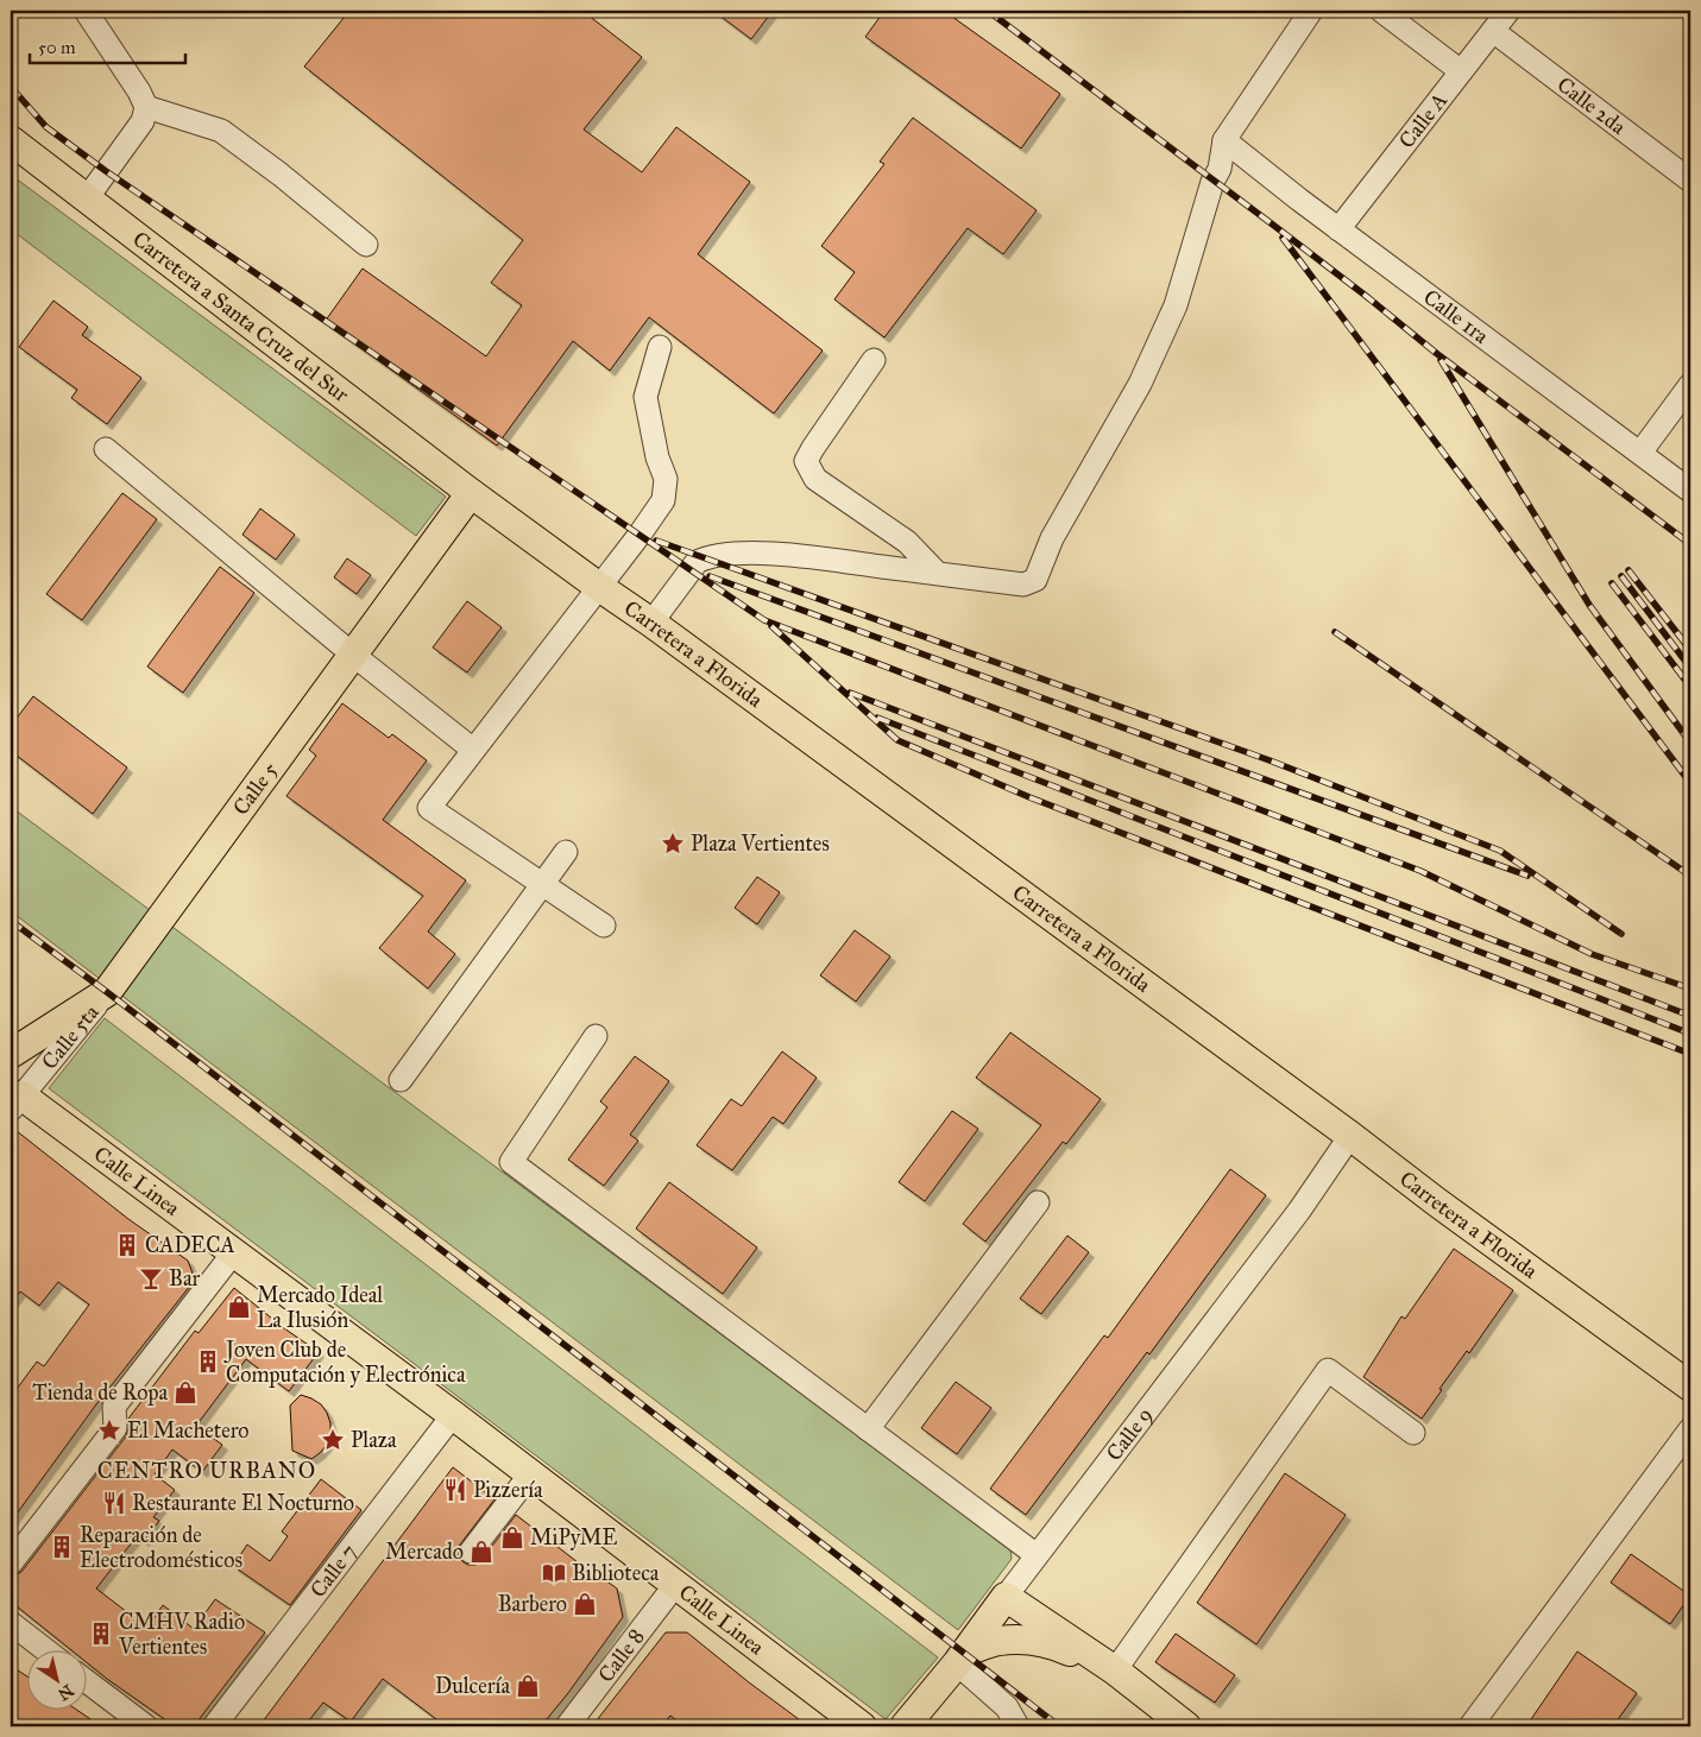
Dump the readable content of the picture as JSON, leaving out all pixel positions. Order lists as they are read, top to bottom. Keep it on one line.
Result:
{"streets":{"main road":["Carretera a Santa Cruz del Sur","Carretera a Florida","Calle 5","Calle Linea","Calle 9"],"street":["Calle 2da","Calle A","Calle 1ra","Calle 5ta","Calle 7","Calle 8"]},"crossings":[["Calle 2da","Calle A"],["Calle A","Calle 1ra"],["Carretera a Santa Cruz del Sur","Carretera a Florida"],["Carretera a Santa Cruz del Sur","Calle 5"],["Carretera a Florida","Calle 5"],["Carretera a Florida","Calle 9"],["Calle 5","Calle 5ta"],["Calle 5ta","Calle Linea"],["Calle Linea","Calle 7"],["Calle Linea","Calle 8"]],"districts":["CENTRO URBANO"],"places":{"place":["Plaza Vertientes","El Machetero","Plaza"],"building":["CADECA","Joven Club de Computación y Electrónica","Reparación de Electrodomésticos","CMHV Radio Vertientes"],"bar":["Bar"],"shop":["Mercado Ideal La Ilusión","Tienda de Ropa","MiPyME","Mercado","Barbero","Dulcería"],"restaurant":["Pizzería","Restaurante El Nocturno"],"library":["Biblioteca"]},"scale_bar":"50 m","north":"bottom right"}
